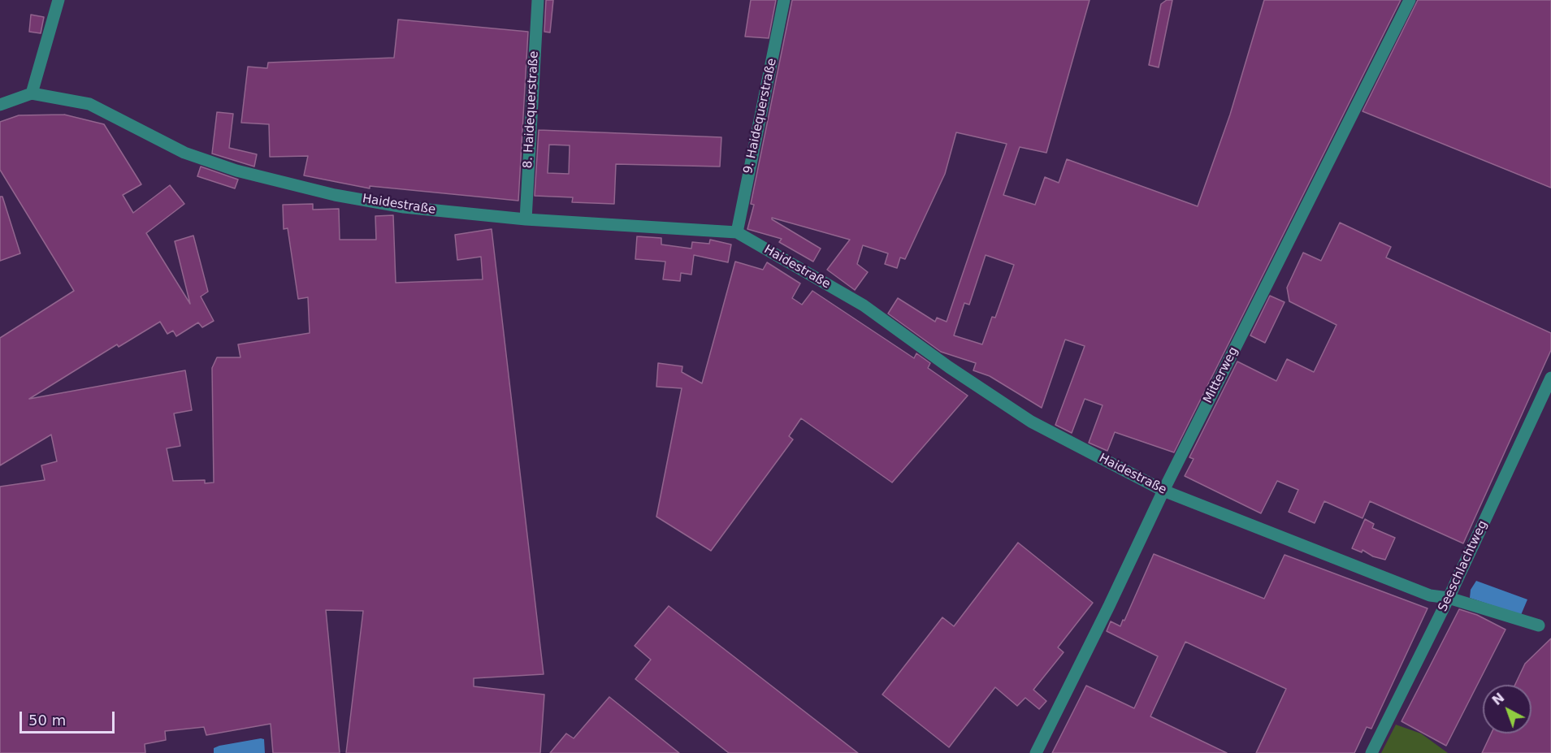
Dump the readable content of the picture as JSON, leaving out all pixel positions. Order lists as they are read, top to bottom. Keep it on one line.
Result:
{"streets":{"street":["8. Haidequerstraße","9. Haidequerstraße","Haidestraße","Mitterweg","Seeschlachtweg"]},"crossings":[["8. Haidequerstraße","Haidestraße"],["9. Haidequerstraße","Haidestraße"],["Haidestraße","Mitterweg"],["Haidestraße","Seeschlachtweg"]],"scale_bar":"50 m","north":"top left"}
